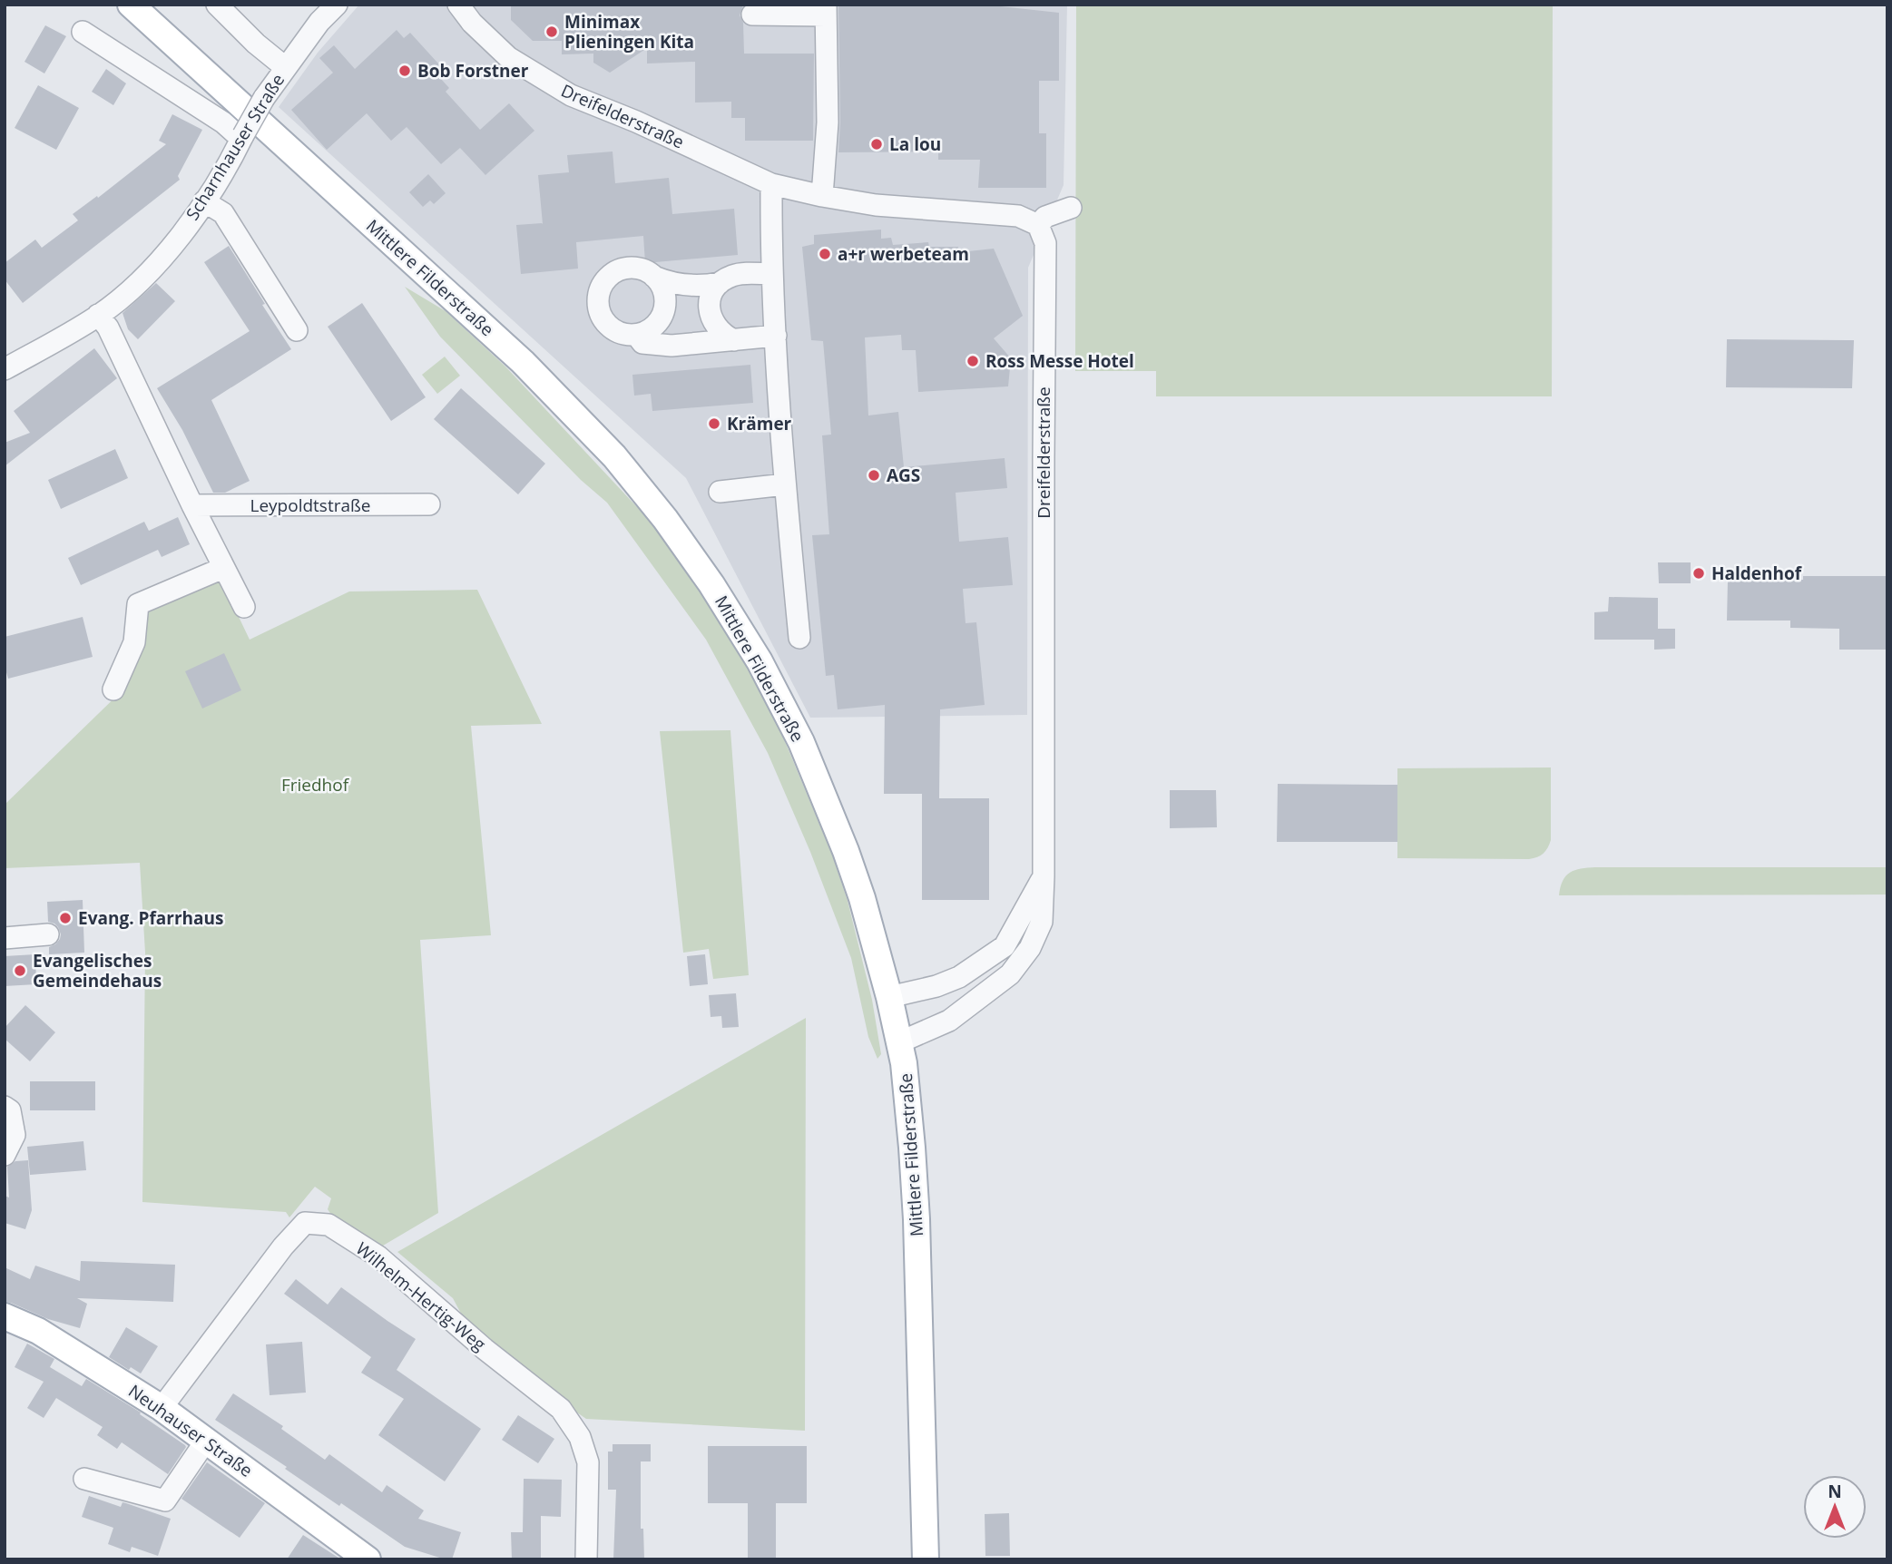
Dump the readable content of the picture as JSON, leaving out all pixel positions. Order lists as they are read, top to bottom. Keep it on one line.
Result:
{"streets":{"main road":["Mittlere Filderstraße","Neuhauser Straße"],"street":["Dreifelderstraße","Scharnhauser Straße","Leypoldtstraße","Wilhelm-Hertig-Weg"]},"crossings":[["Dreifelderstraße","Mittlere Filderstraße"],["Wilhelm-Hertig-Weg","Neuhauser Straße"]],"parks":["Friedhof"],"places":["Minimax Plieningen Kita","Bob Forstner","La lou","a+r werbeteam","Ross Messe Hotel","Krämer","AGS","Haldenhof","Evang. Pfarrhaus","Evangelisches Gemeindehaus"],"north":"top"}
